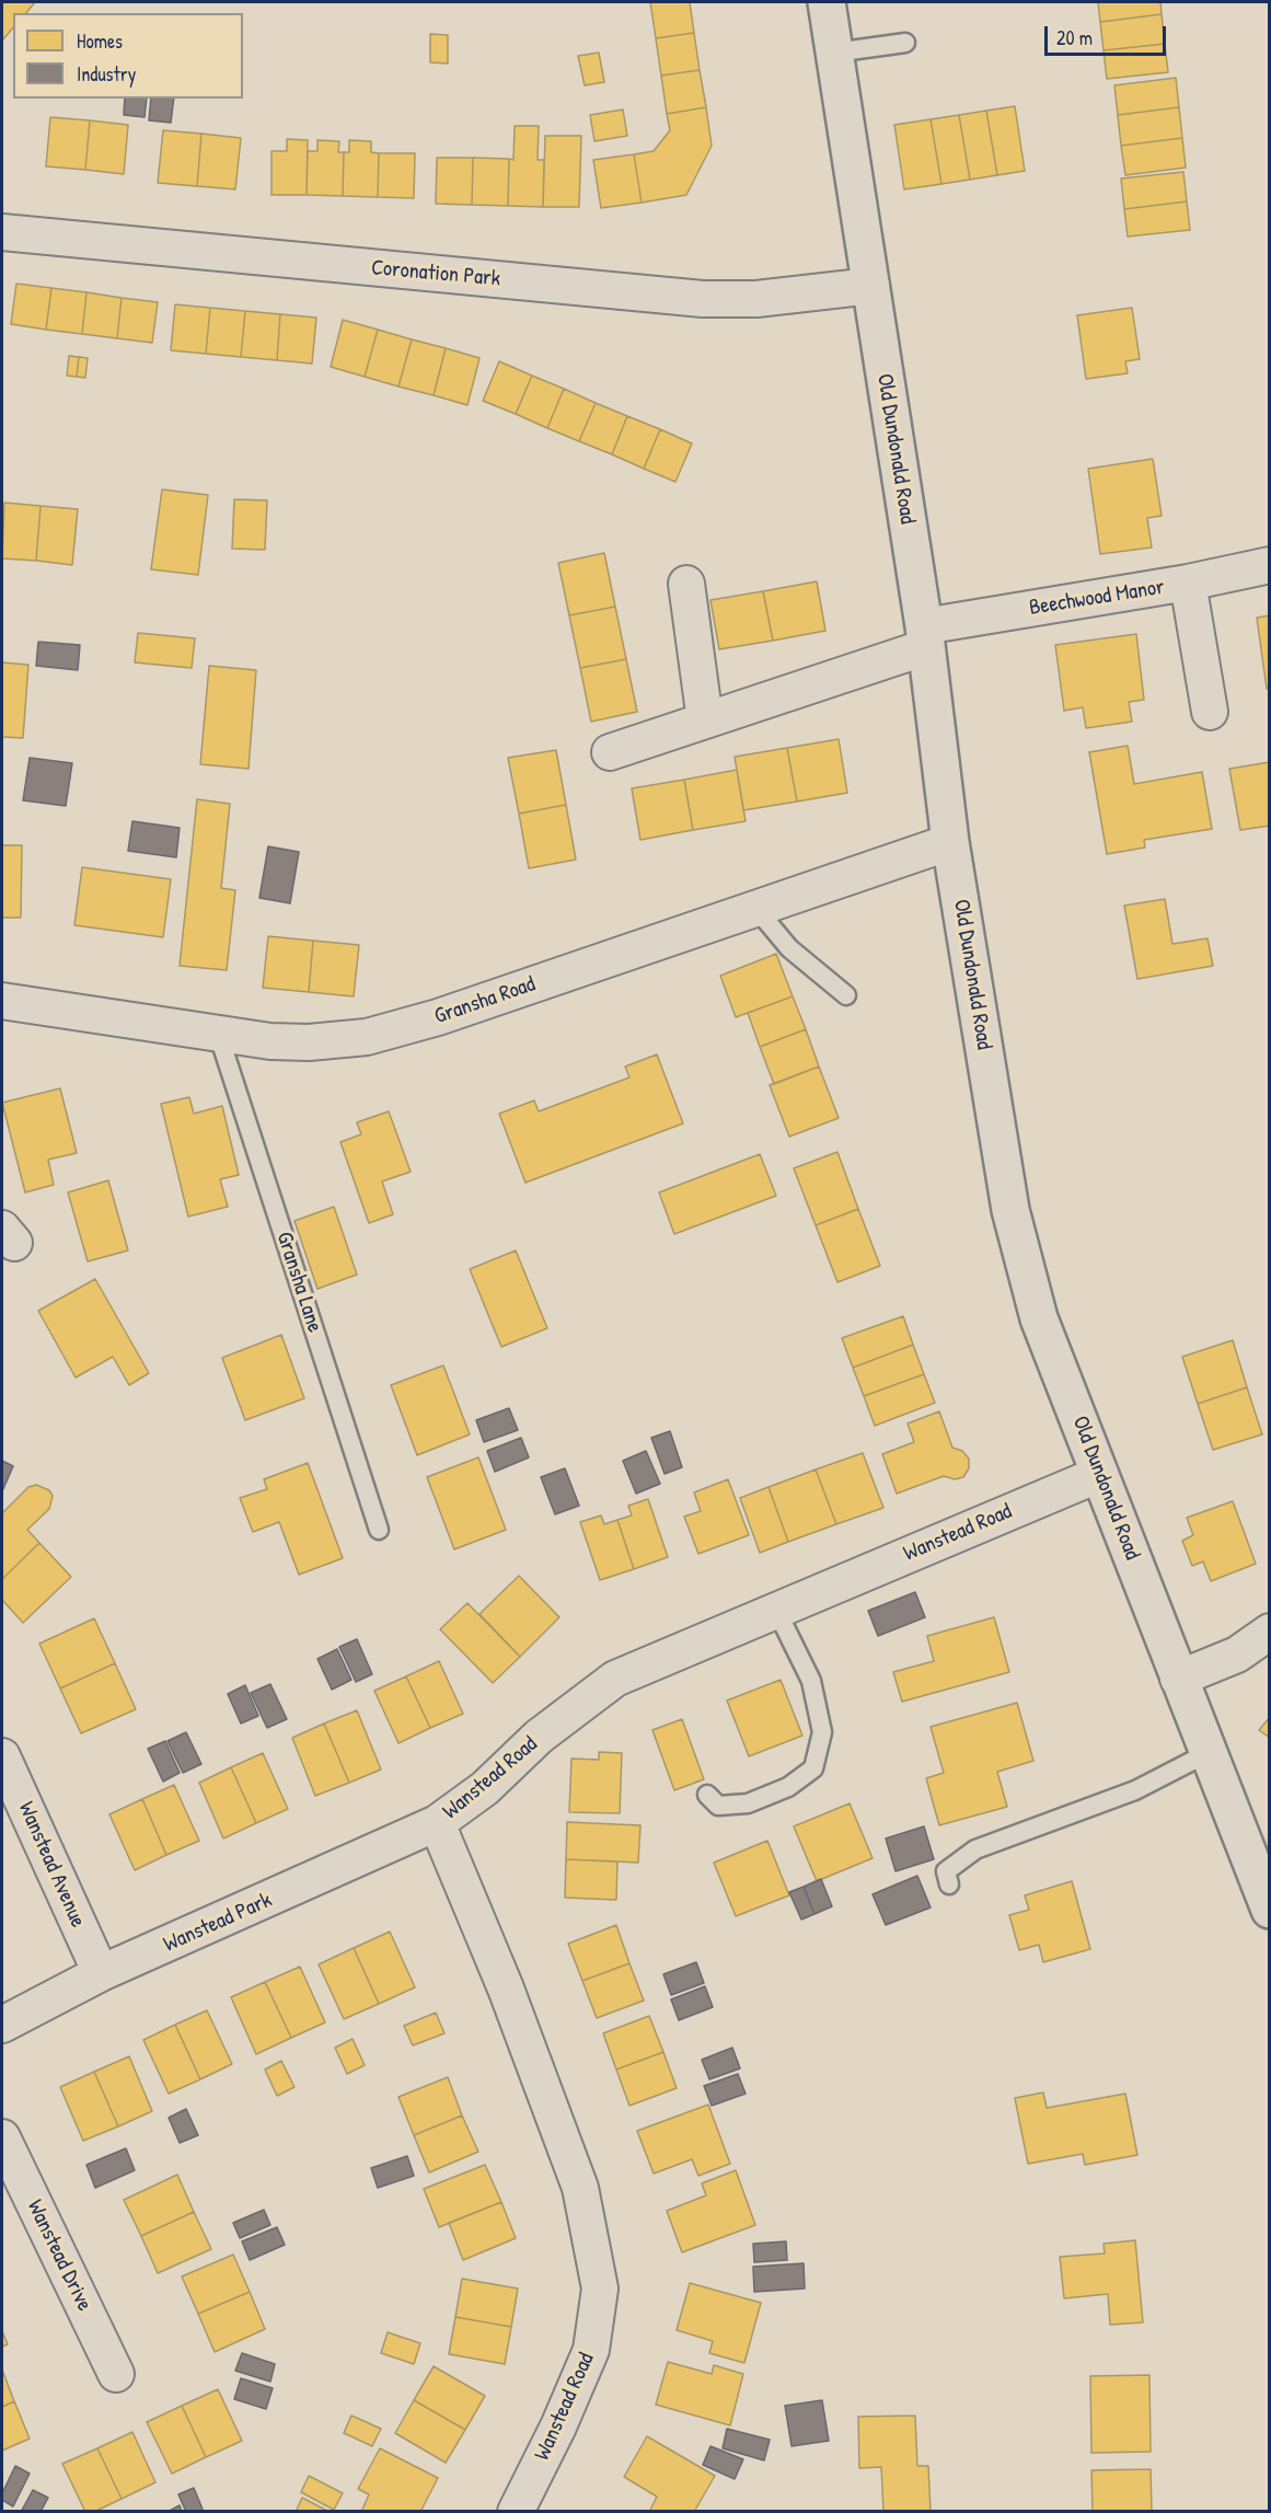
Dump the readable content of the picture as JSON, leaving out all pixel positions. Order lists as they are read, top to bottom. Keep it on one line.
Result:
{"streets":{"street":["Coronation Park","Old Dundonald Road","Beechwood Manor","Gransha Road","Wanstead Road","Wanstead Avenue","Wanstead Park","Wanstead Drive"],"lane":["Gransha Lane"]},"crossings":[["Coronation Park","Old Dundonald Road"],["Old Dundonald Road","Beechwood Manor"],["Old Dundonald Road","Gransha Road"],["Old Dundonald Road","Wanstead Road"],["Gransha Road","Gransha Lane"],["Wanstead Road","Wanstead Park"],["Wanstead Avenue","Wanstead Park"]],"legend":["Homes","Industry"],"scale_bar":"20 m"}
